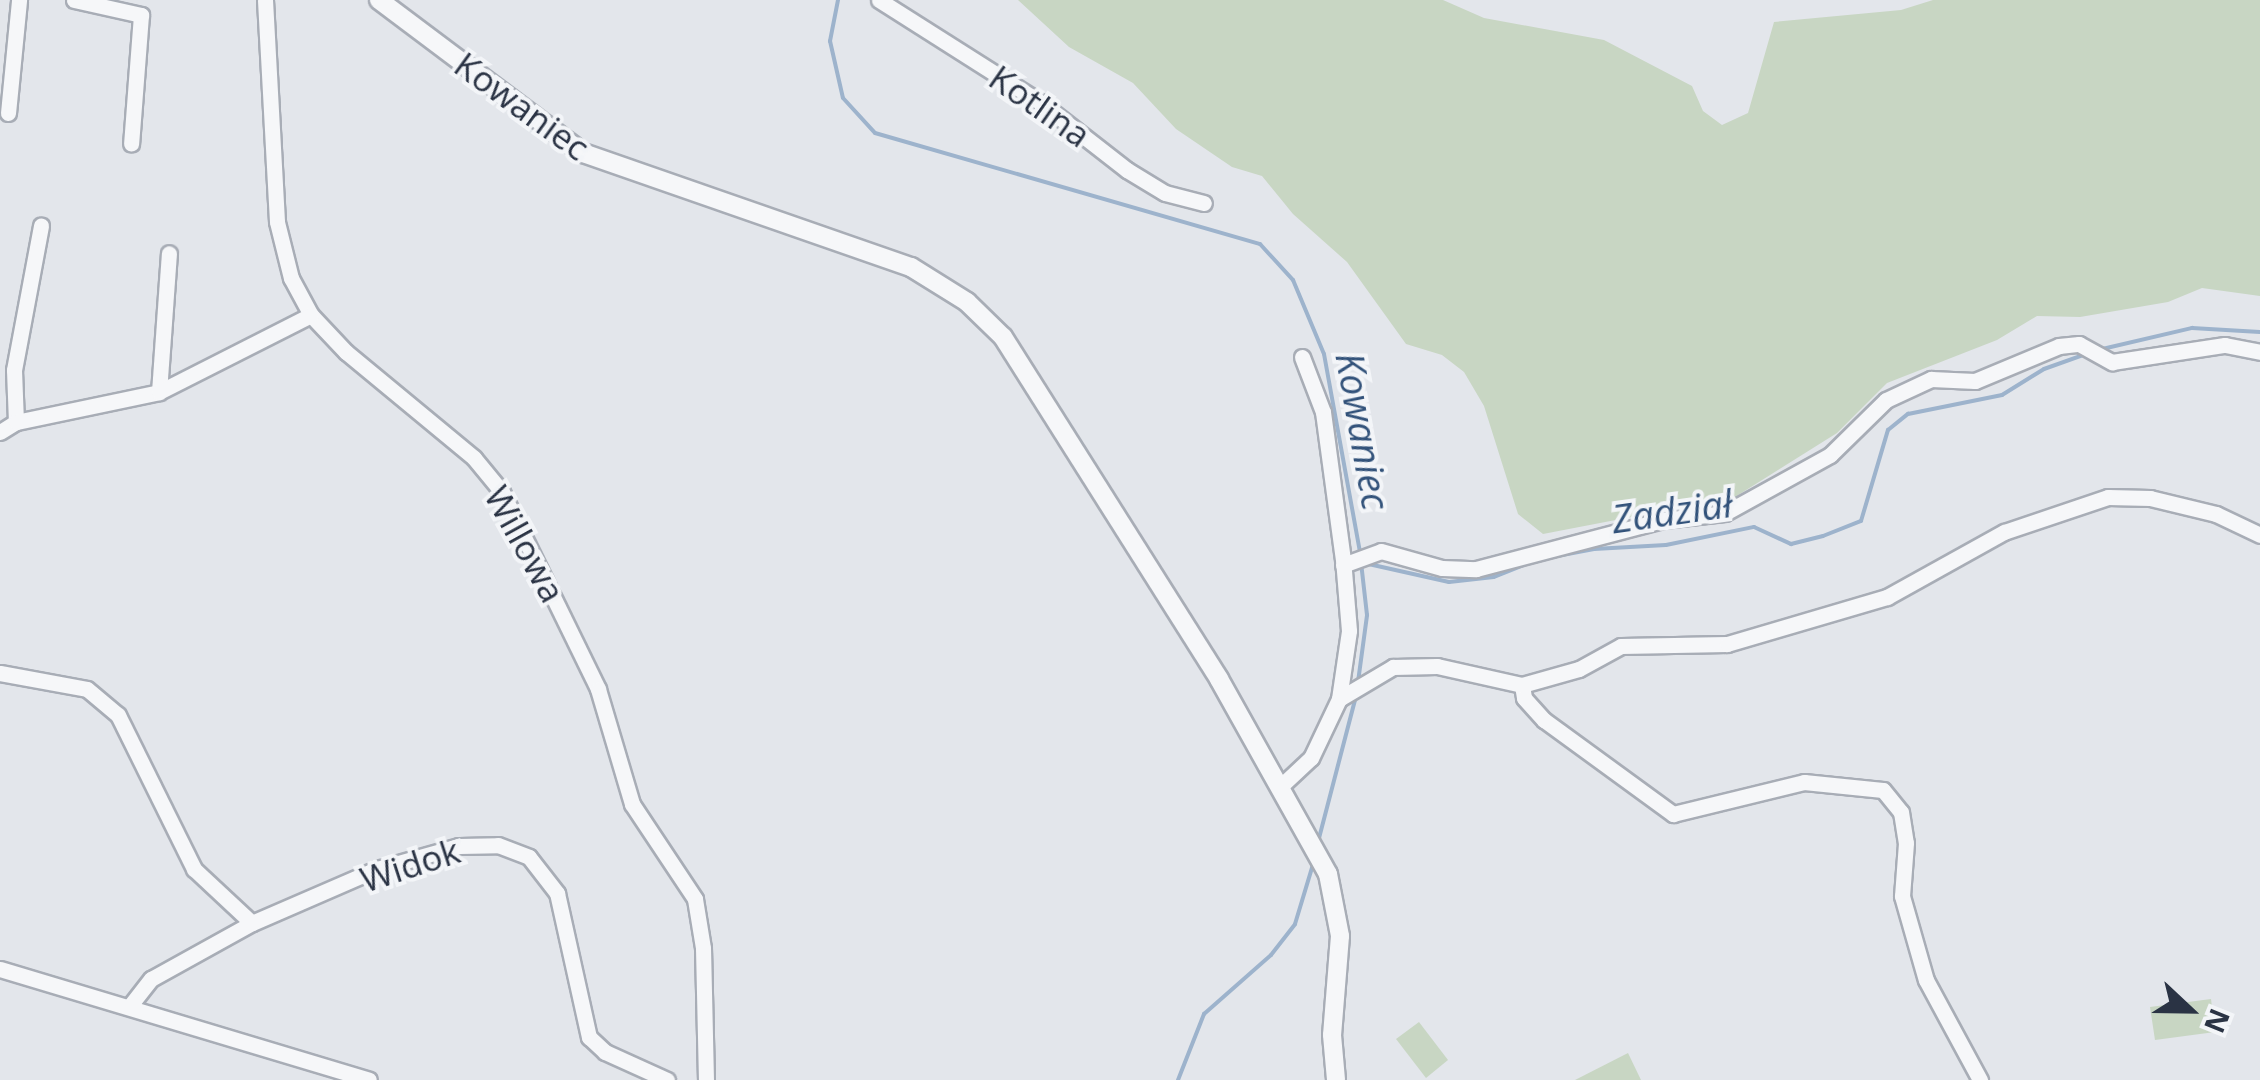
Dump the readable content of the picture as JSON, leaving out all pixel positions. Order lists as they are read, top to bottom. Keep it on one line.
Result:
{"streets":{"street":["Kowaniec","Kotlina","Willowa","Widok"]},"water":["Kowaniec","Zadział"],"north":"right"}
